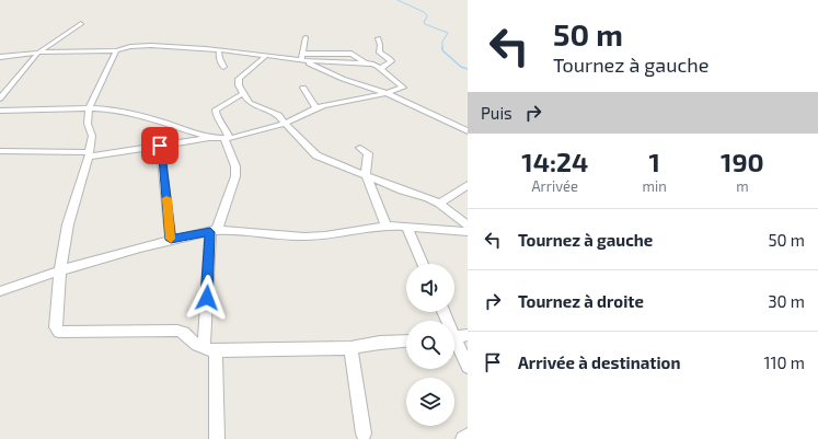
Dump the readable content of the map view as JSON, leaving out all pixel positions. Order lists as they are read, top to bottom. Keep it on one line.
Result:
{"page":{"turn":["50 m","Tournez à gauche"],"then":"Puis","eta":["14:24","Arrivée","1","min","190","m"],"list":[{"name":"Tournez à gauche","value":"50 m"},{"name":"Tournez à droite","value":"30 m"},{"name":"Arrivée à destination","value":"110 m"}]}}
